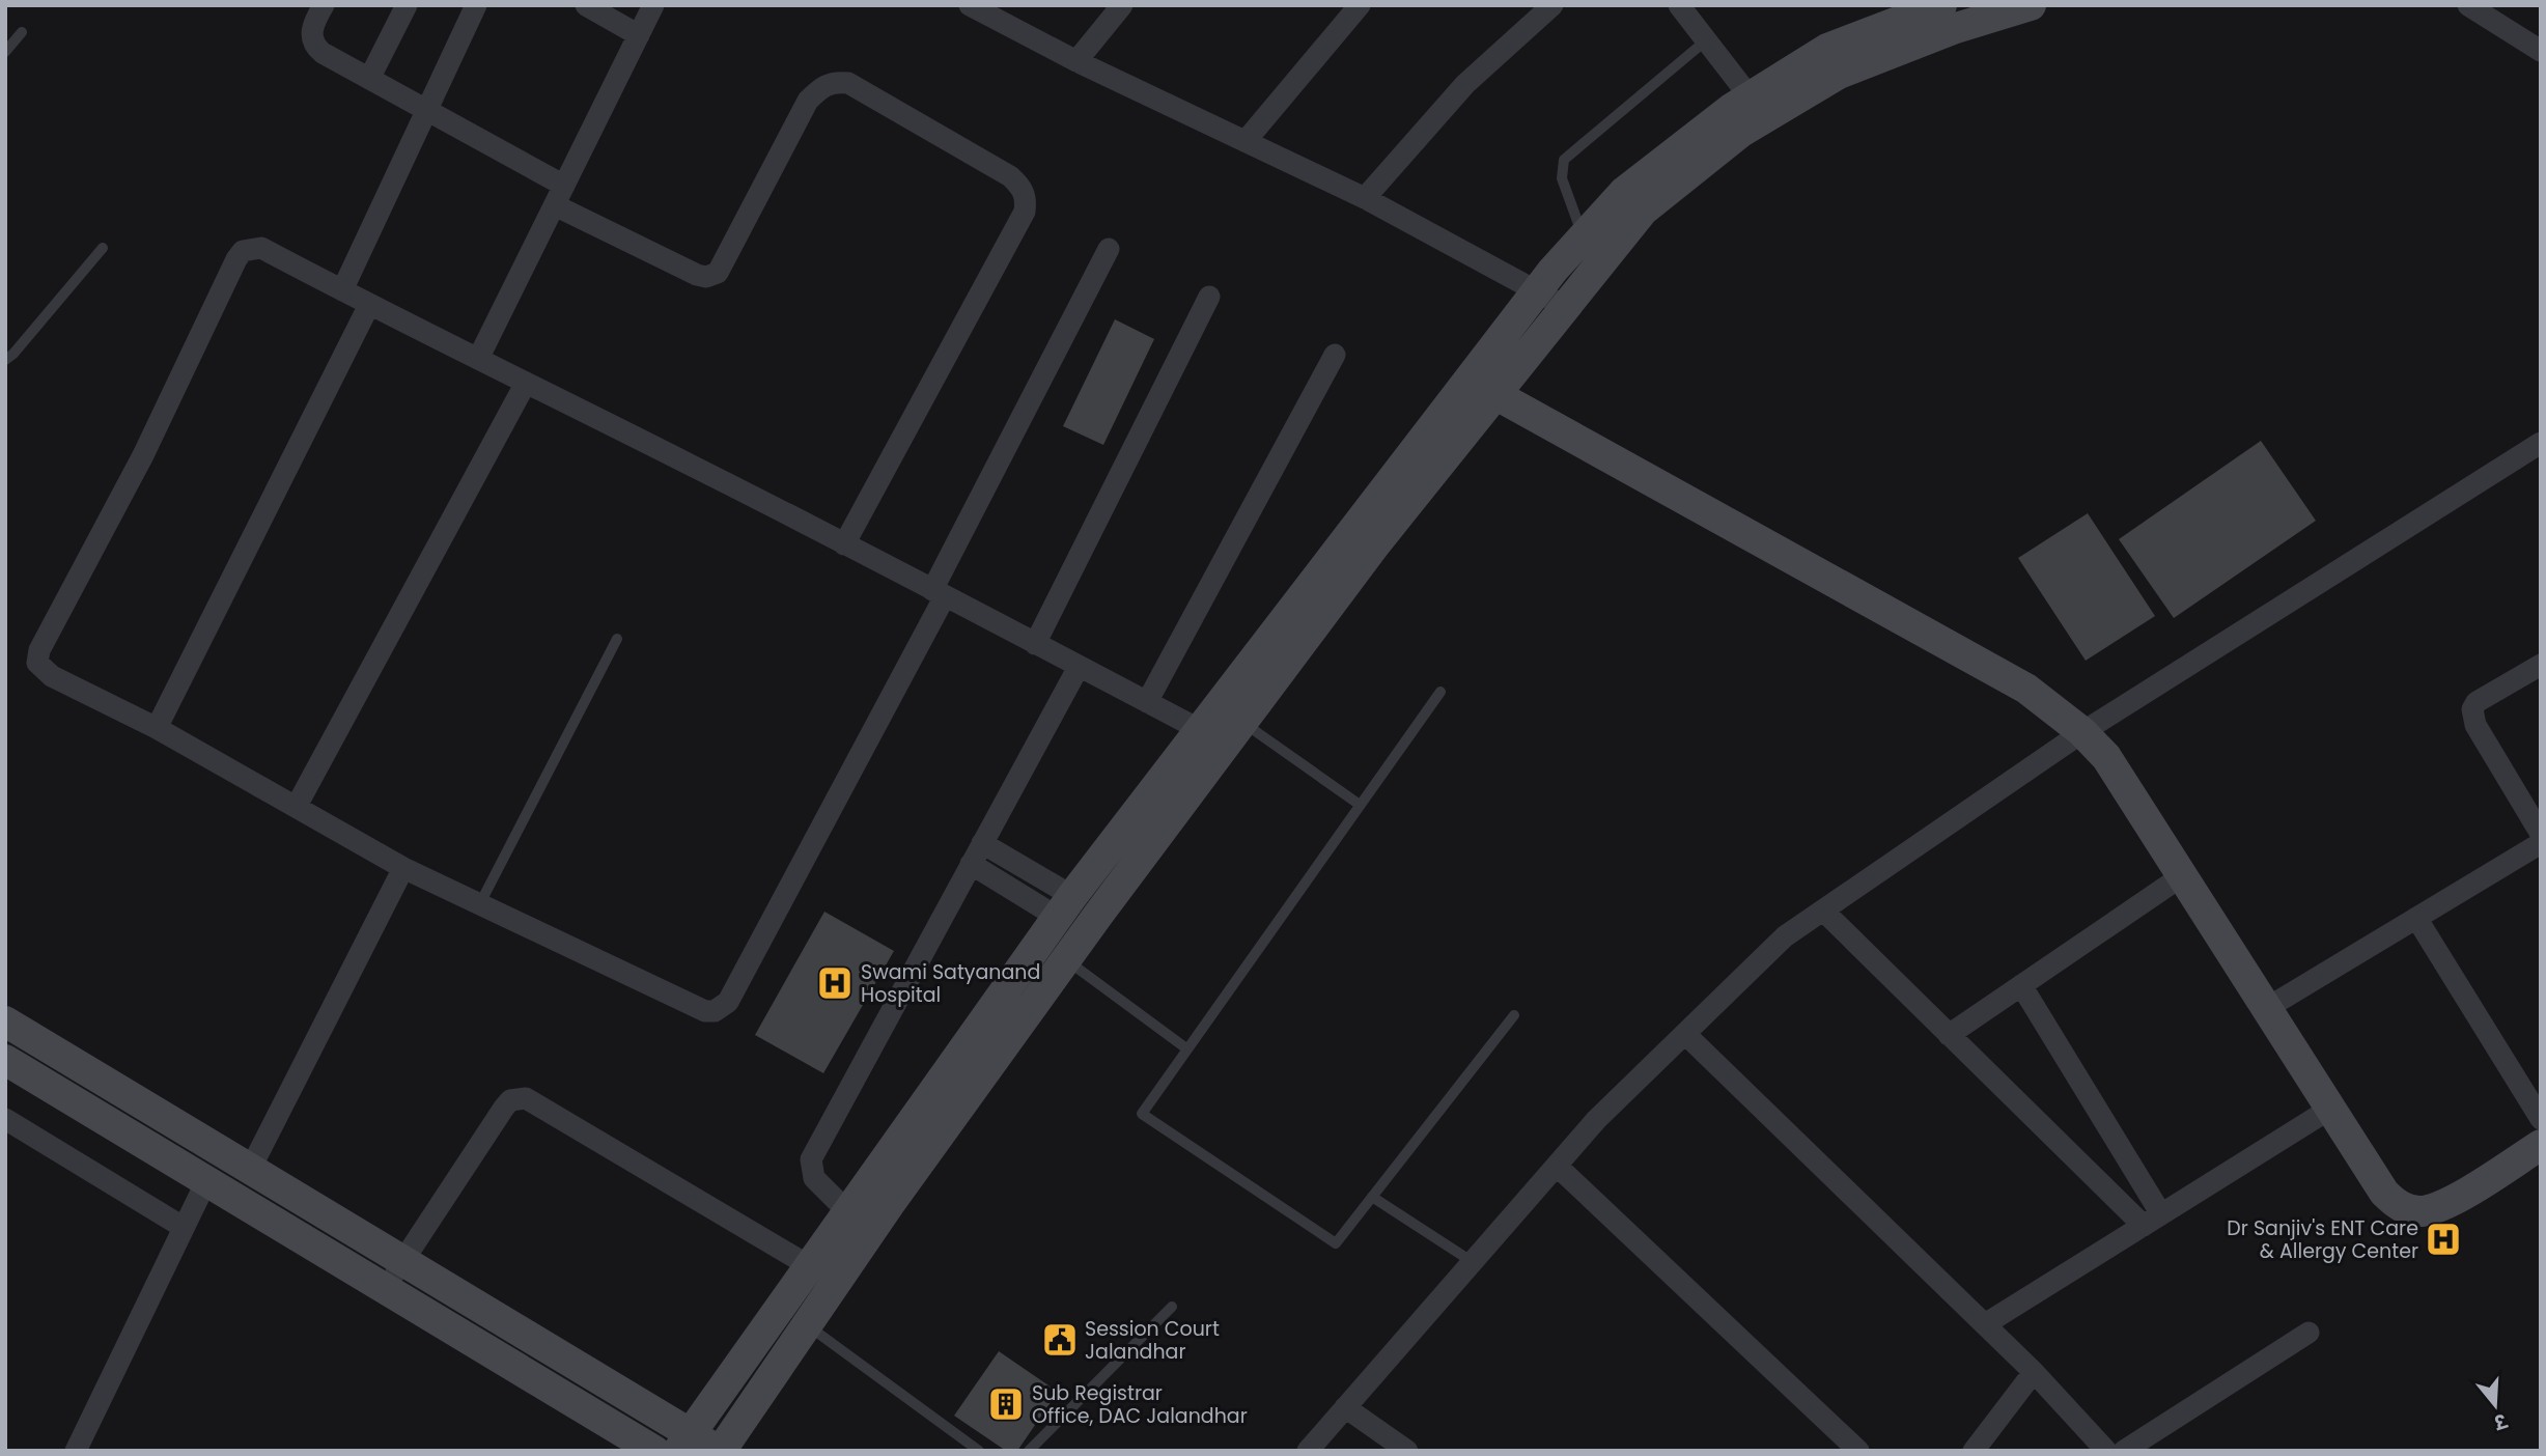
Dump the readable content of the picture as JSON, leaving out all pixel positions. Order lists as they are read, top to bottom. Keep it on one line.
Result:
{"places":{"hospital":["Swami Satyanand Hospital","Dr Sanjiv's ENT Care & Allergy Center"],"public building":["Session Court Jalandhar"],"building":["Sub Registrar Office, DAC Jalandhar"]},"north":"bottom"}
